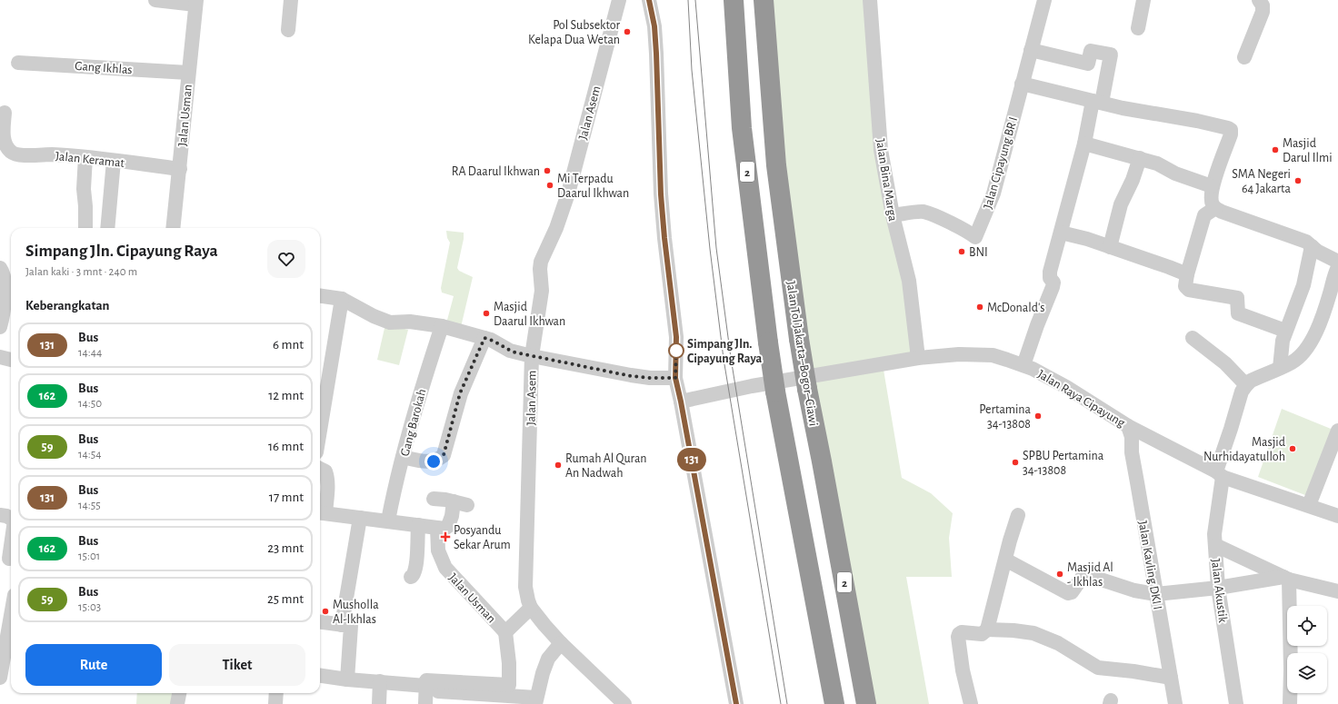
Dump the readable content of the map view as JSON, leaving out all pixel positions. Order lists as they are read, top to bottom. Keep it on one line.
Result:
{"streets":{"highway":["2","Jalan Tol Jakarta–Bogor–Ciawi"],"street":["Gang Ikhlas","Jalan Asem","Jalan Usman","Jalan Keramat","Jalan Cipayung BR I","Jalan Bina Marga","Jalan Raya Cipayung","Gang Barokah","Jalan Kavling DKI I","Jalan Akustik"]},"crossings":[["Gang Ikhlas","Jalan Usman"],["Jalan Asem","Jalan Usman"],["Jalan Usman","Jalan Keramat"],["Jalan Cipayung BR I","Jalan Bina Marga"],["Jalan Bina Marga","Jalan Raya Cipayung"],["Jalan Raya Cipayung","Jalan Kavling DKI I"],["Jalan Raya Cipayung","Jalan Akustik"]],"places":{"other":["Pol Subsektor Kelapa Dua Wetan","Masjid Darul Ilmi","RA Daarul Ikhwan","SMA Negeri 64 Jakarta","Mi Terpadu Daarul Ikhwan","BNI","McDonald's","Masjid Daarul Ikhwan","Simpang Jln. Cipayung Raya","Pertamina 34-13808","Masjid Nurhidayatulloh","SPBU Pertamina 34-13808","Rumah Al Quran An Nadwah","Masjid Al - Ikhlas","Musholla Al-Ikhlas"],"health":["Posyandu Sekar Arum"]},"lines":["bus line 131"],"page":{"on_map":"131","heading":[["Simpang Jln. Cipayung Raya","Jalan kaki · 3 mnt · 240 m"],"Keberangkatan"],"list":[{"mark":"131","name":"Bus","note":"14:44","value":"6 mnt"},{"mark":"162","name":"Bus","note":"14:50","value":"12 mnt"},{"mark":"59","name":"Bus","note":"14:54","value":"16 mnt"},{"mark":"131","name":"Bus","note":"14:55","value":"17 mnt"},{"mark":"162","name":"Bus","note":"15:01","value":"23 mnt"},{"mark":"59","name":"Bus","note":"15:03","value":"25 mnt"}],"buttons":["Rute","Tiket"]}}
